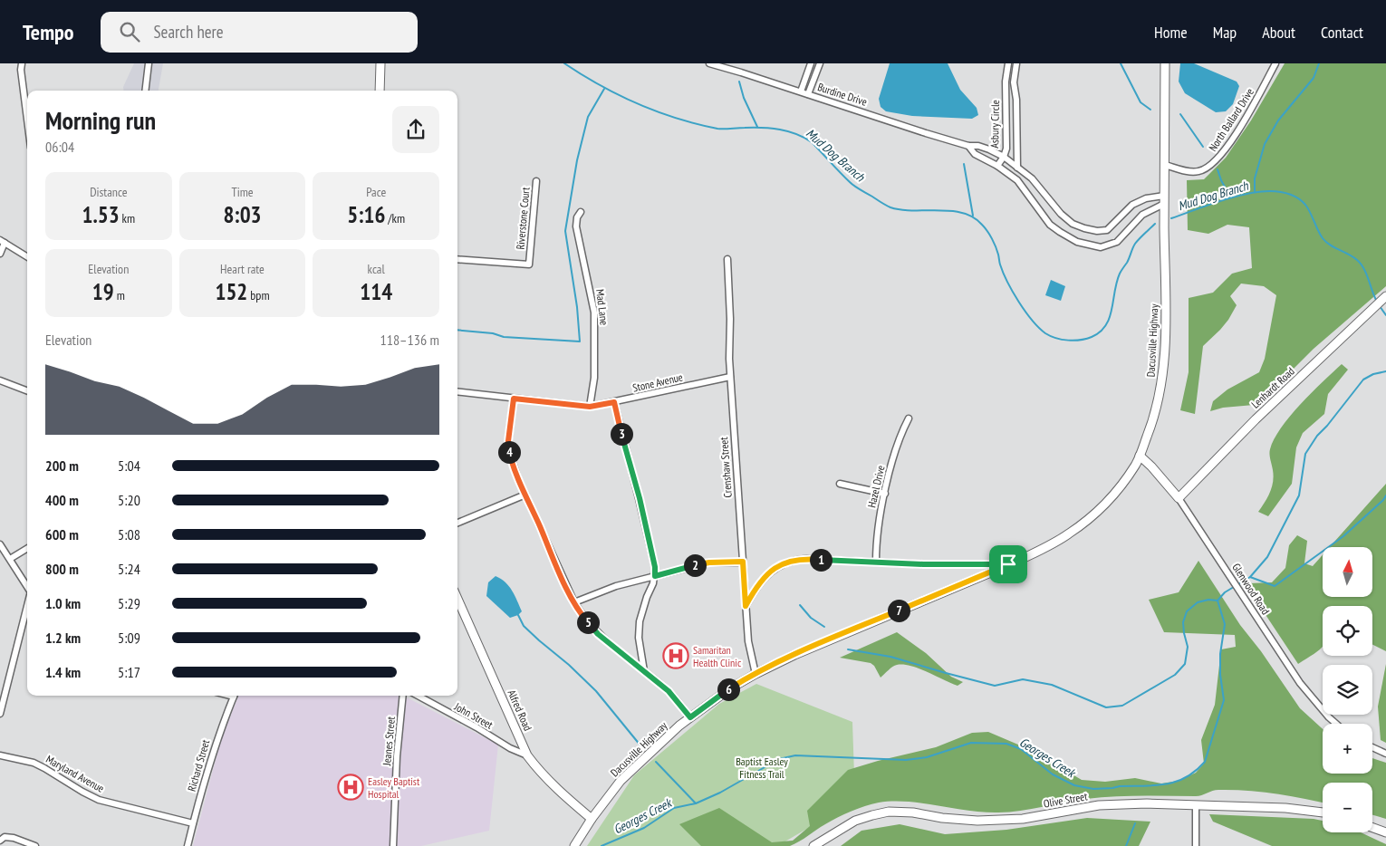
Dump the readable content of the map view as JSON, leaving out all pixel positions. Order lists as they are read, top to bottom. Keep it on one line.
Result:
{"streets":{"street":["Burdine Drive","North Ballard Drive","Asbury Circle","Riverstone Court","Mad Lane","Dacusville Highway","Stone Avenue","Lenhardt Road","Crenshaw Street","Hazel Drive","Glenwood Road","Alfred Road","John Street","Jeanes Street","Richard Street","Maryland Avenue","Olive Street"]},"crossings":[["Burdine Drive","Asbury Circle"],["Burdine Drive","Dacusville Highway"],["North Ballard Drive","Dacusville Highway"],["Mad Lane","Stone Avenue"],["Dacusville Highway","Crenshaw Street"],["Dacusville Highway","Glenwood Road"],["Dacusville Highway","Alfred Road"],["Stone Avenue","Crenshaw Street"],["Lenhardt Road","Glenwood Road"],["Alfred Road","John Street"],["Richard Street","Maryland Avenue"]],"water":["Mud Dog Branch","Georges Creek"],"parks":["Baptist Easley Fitness Trail"],"places":{"hospital":["Samaritan Health Clinic","Easley Baptist Hospital"]},"north":"top","page":{"header":"Tempo","search":"Search here","nav":["Home","Map","About","Contact"],"heading":["Morning run","06:04"],"stats":[["Distance","1.53 km"],["Time","8:03"],["Pace","5:16 /km"],["Elevation","19 m"],["Heart rate","152 bpm"],["kcal","114"]],"chart":["Elevation","118–136 m"],"pins":["3","4","1","2","7","5","6"],"list":[{"name":"200 m","note":"5:04"},{"name":"400 m","note":"5:20"},{"name":"600 m","note":"5:08"},{"name":"800 m","note":"5:24"},{"name":"1.0 km","note":"5:29"},{"name":"1.2 km","note":"5:09"},{"name":"1.4 km","note":"5:17"}],"map_buttons":["+","−"]}}
